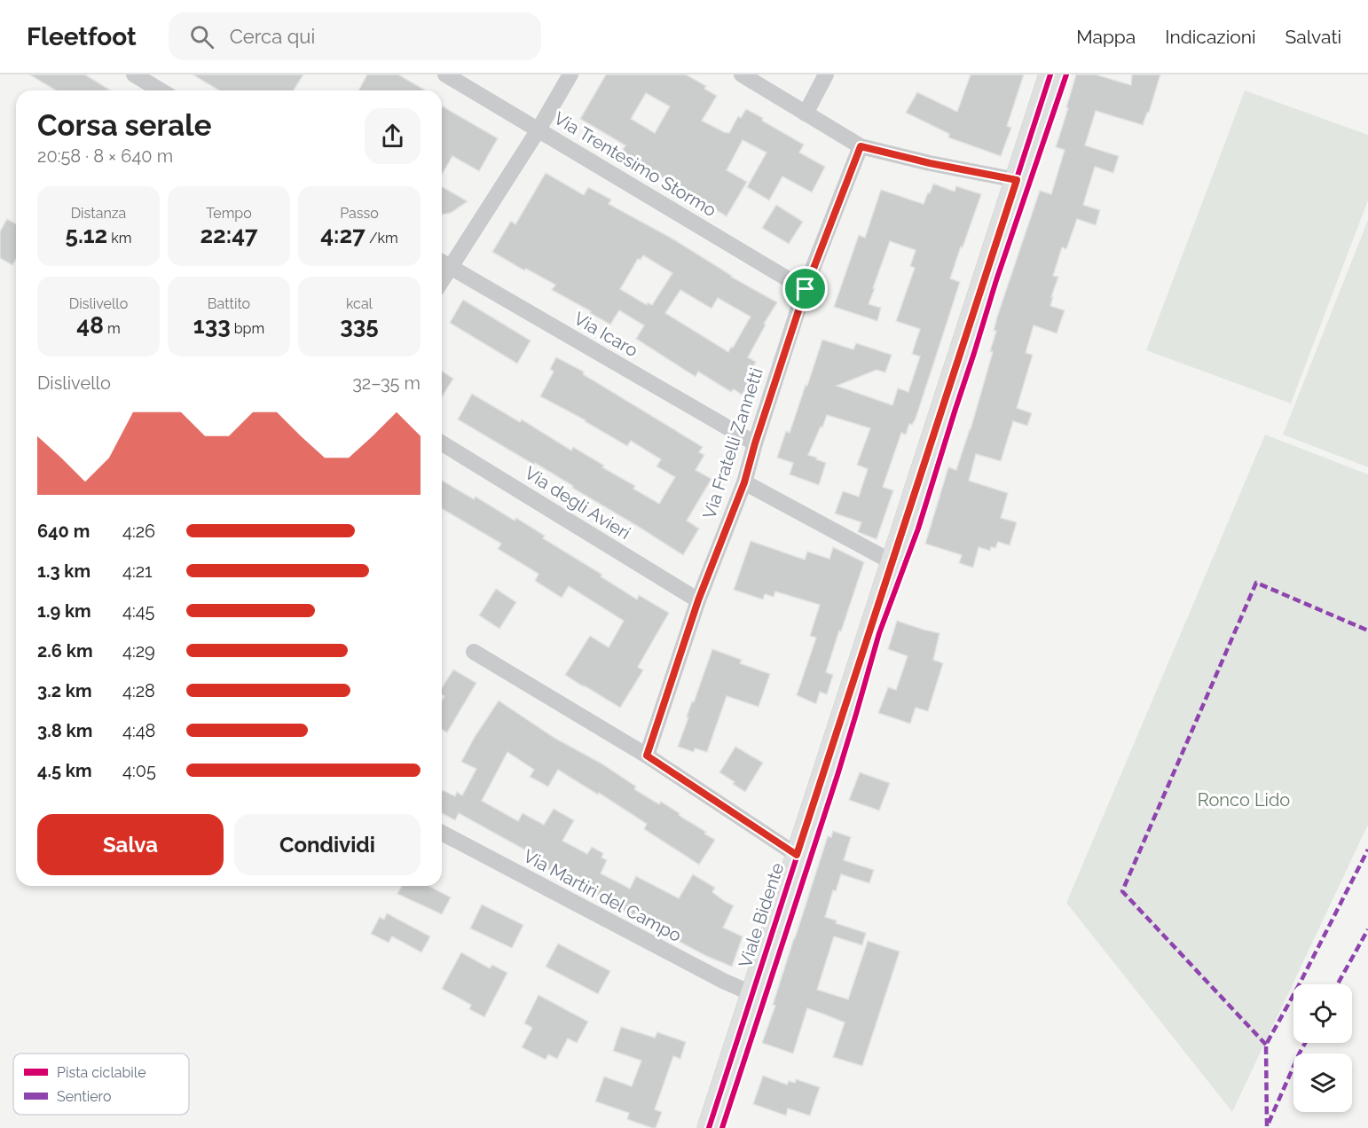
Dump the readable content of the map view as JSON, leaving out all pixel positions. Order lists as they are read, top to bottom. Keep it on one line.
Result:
{"streets":{"street":["Via Trentesimo Stormo","Via Icaro","Via Fratelli Zannetti","Via degli Avieri","Via Martiri del Campo","Viale Bidente"]},"crossings":[["Via Trentesimo Stormo","Via Fratelli Zannetti"],["Via Icaro","Via Fratelli Zannetti"],["Via Fratelli Zannetti","Via degli Avieri"],["Via Martiri del Campo","Viale Bidente"]],"parks":["Ronco Lido"],"legend":["Pista ciclabile","Sentiero"],"page":{"header":"Fleetfoot","search":"Cerca qui","nav":["Mappa","Indicazioni","Salvati"],"heading":["Corsa serale","20:58 · 8 × 640 m"],"stats":[["Distanza","5.12 km"],["Tempo","22:47"],["Passo","4:27 /km"],["Dislivello","48 m"],["Battito","133 bpm"],["kcal","335"]],"chart":["Dislivello","32–35 m"],"list":[{"name":"640 m","note":"4:26"},{"name":"1.3 km","note":"4:21"},{"name":"1.9 km","note":"4:45"},{"name":"2.6 km","note":"4:29"},{"name":"3.2 km","note":"4:28"},{"name":"3.8 km","note":"4:48"},{"name":"4.5 km","note":"4:05"}],"buttons":["Salva","Condividi"]}}
